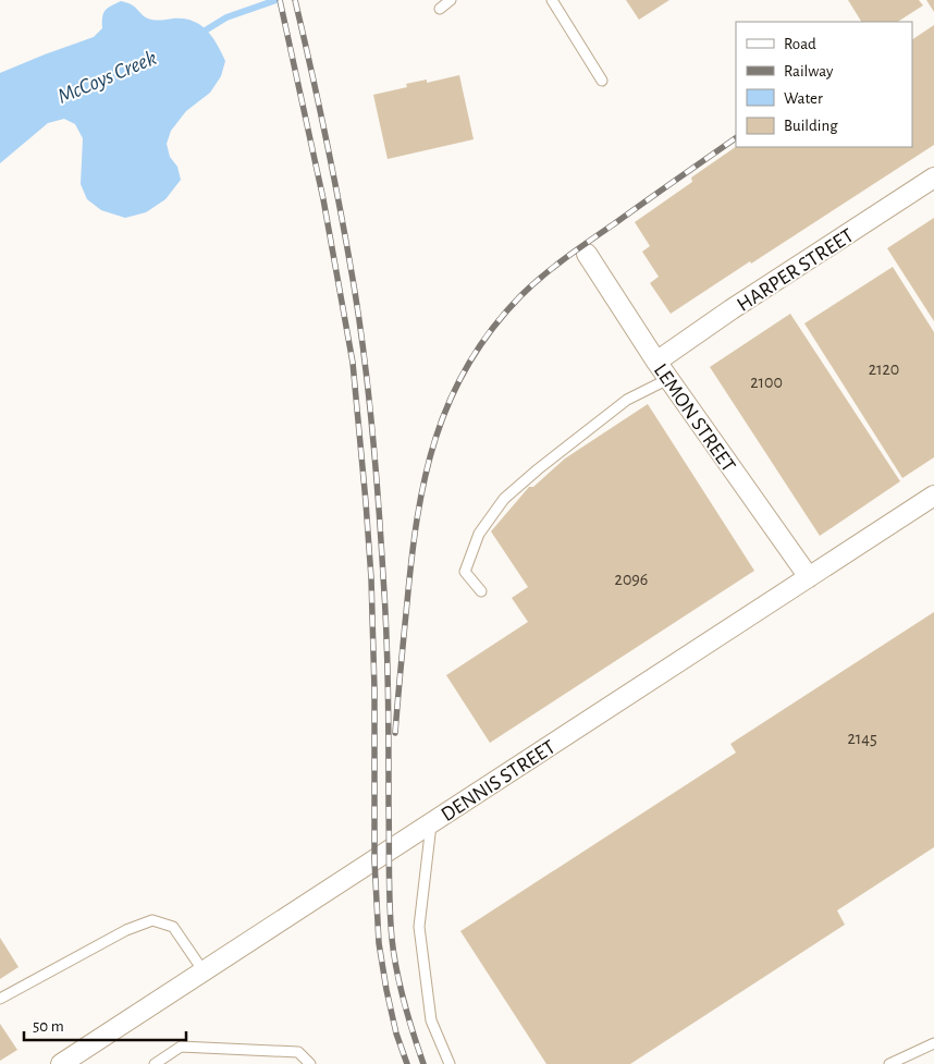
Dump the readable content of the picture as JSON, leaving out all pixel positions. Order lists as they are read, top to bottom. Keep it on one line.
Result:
{"streets":{"street":["HARPER STREET","LEMON STREET","DENNIS STREET"]},"crossings":[["HARPER STREET","LEMON STREET"],["LEMON STREET","DENNIS STREET"]],"water":["McCoys Creek"],"house_numbers":["2120","2100","2096","2145"],"legend":["Road","Railway","Water","Building"],"scale_bar":"50 m"}
